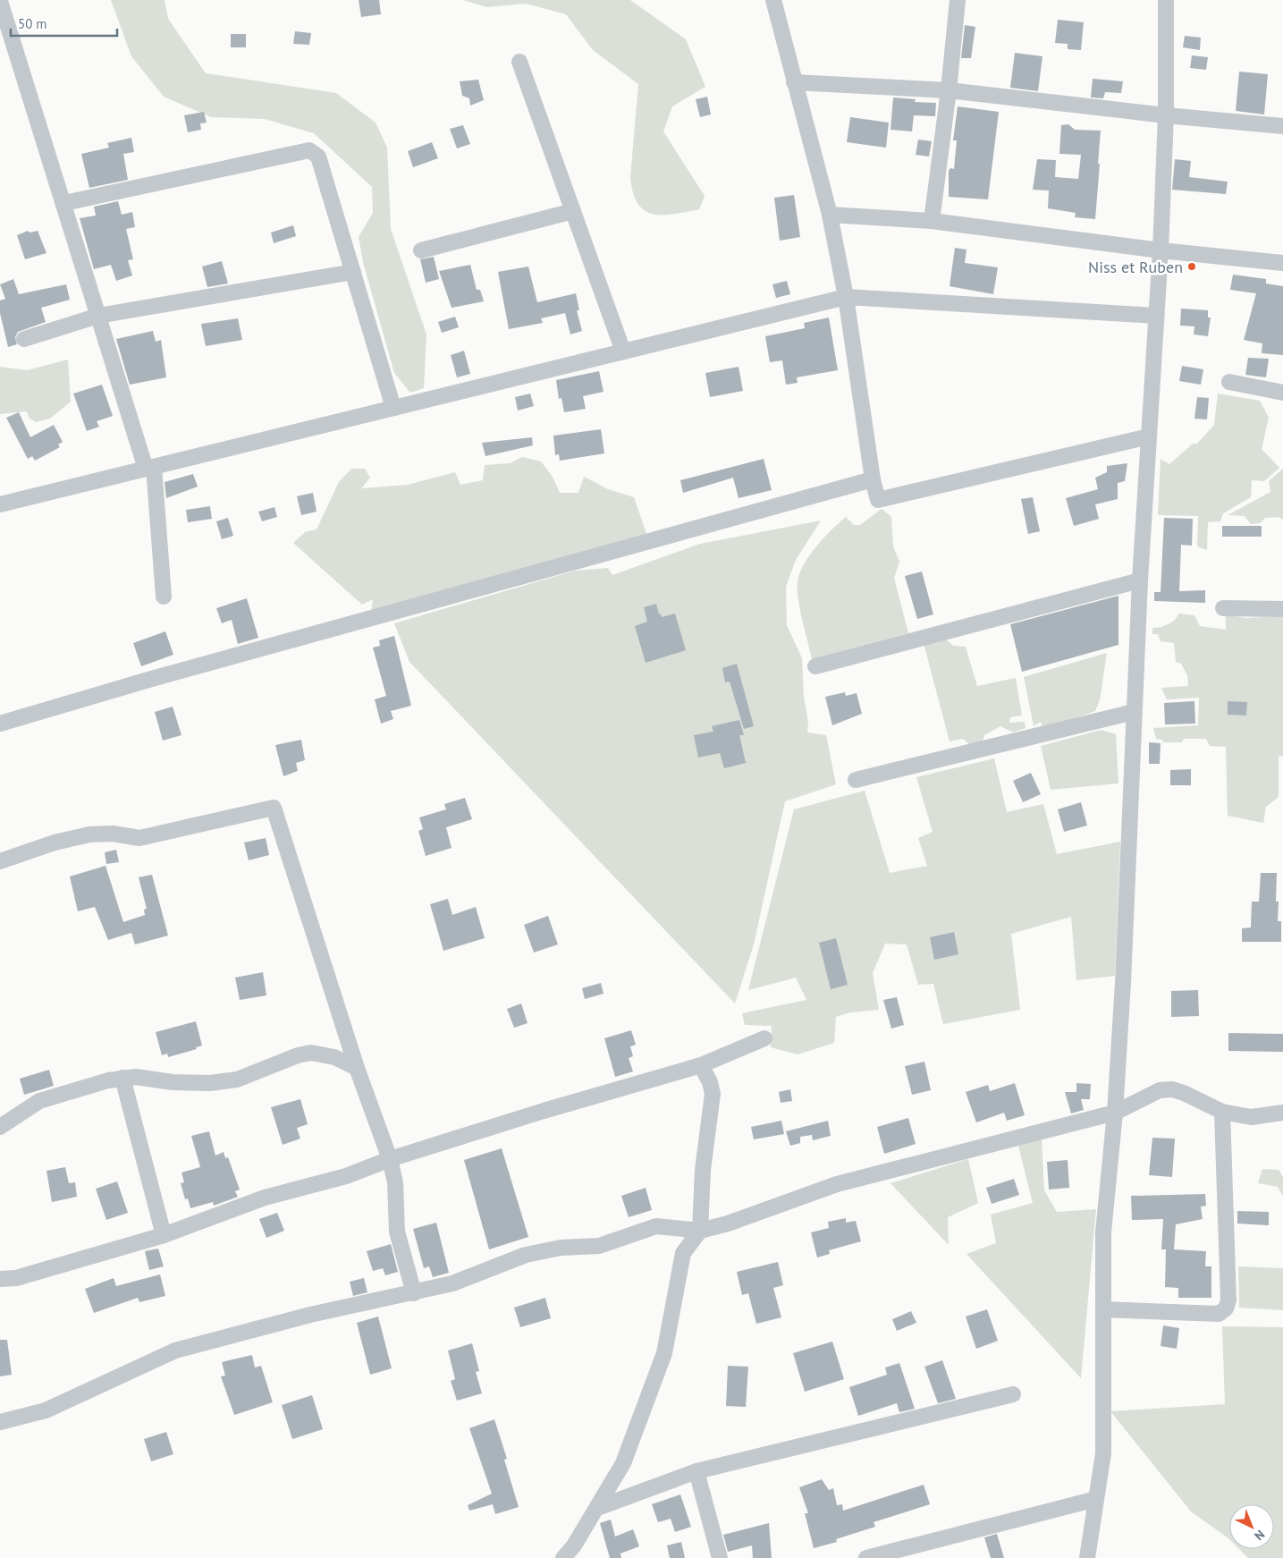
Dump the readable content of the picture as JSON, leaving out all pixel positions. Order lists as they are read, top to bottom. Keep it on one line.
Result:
{"places":["Niss et Ruben"],"scale_bar":"50 m","north":"bottom right"}
